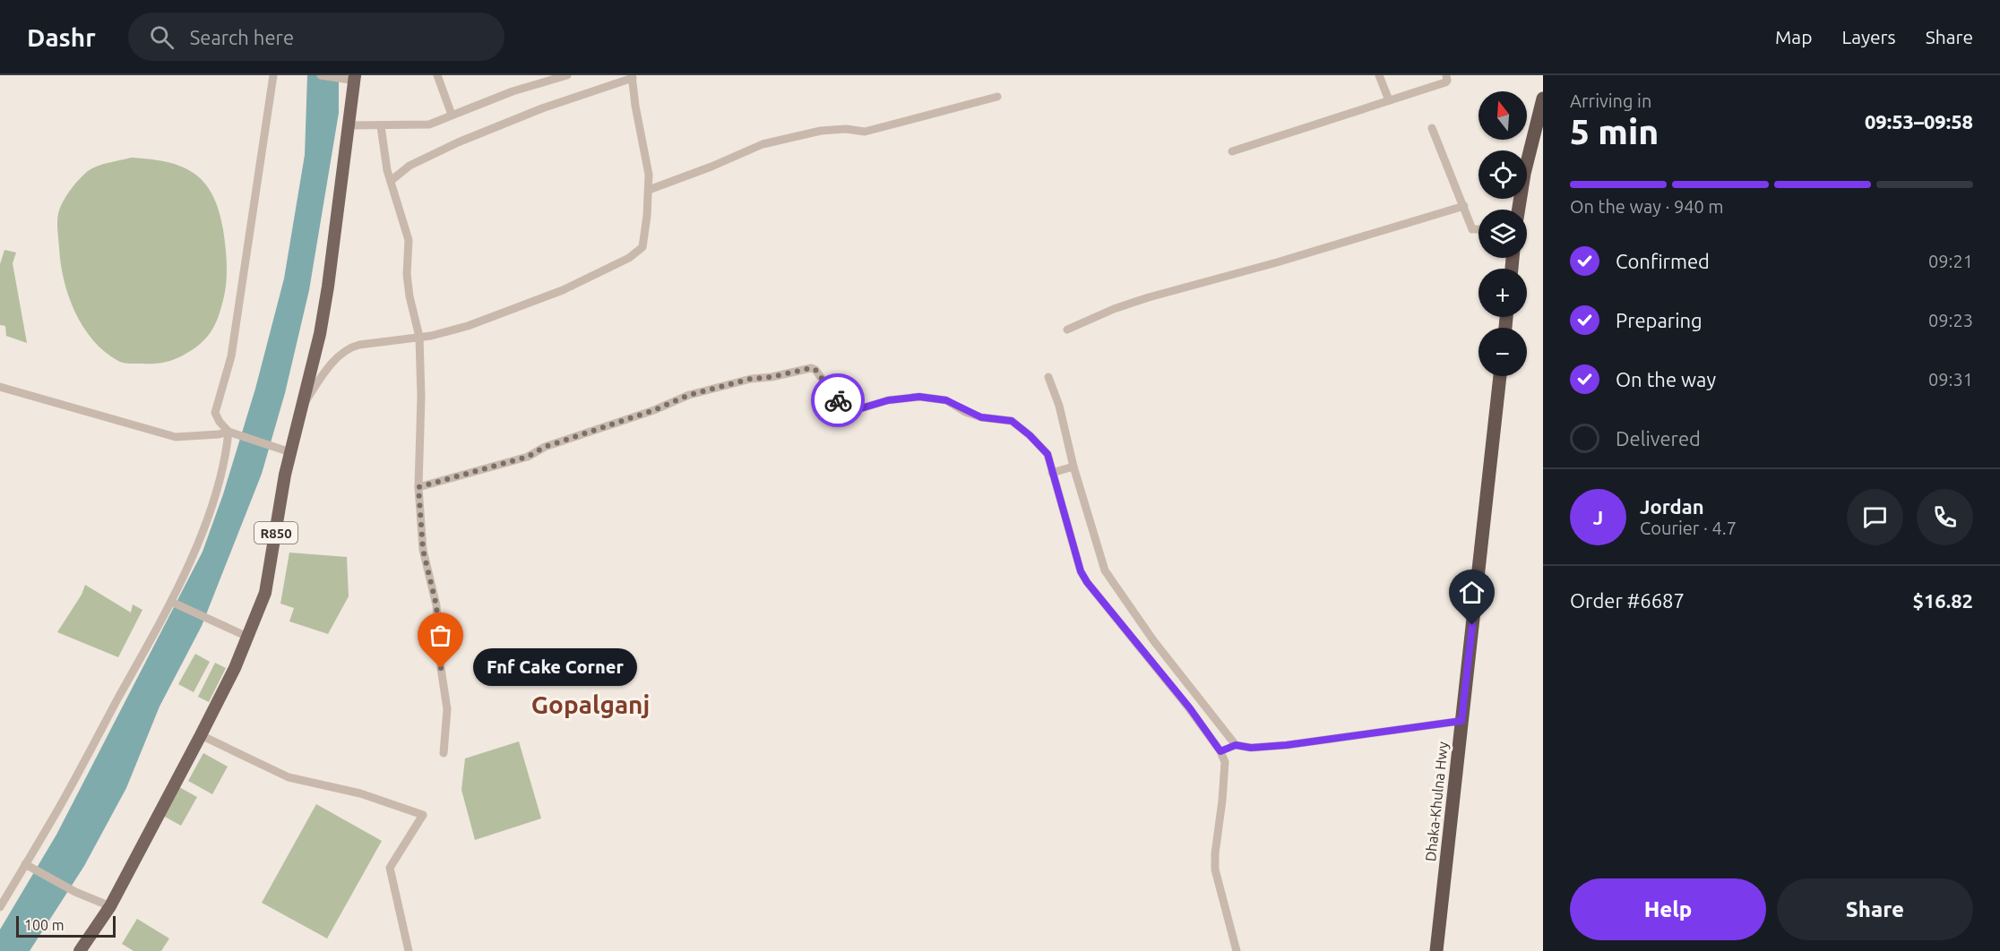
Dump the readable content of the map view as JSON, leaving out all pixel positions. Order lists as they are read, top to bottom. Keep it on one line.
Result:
{"streets":{"highway":["Dhaka-Khulna Hwy"],"main road":["R850"]},"districts":["Gopalganj"],"places":["Fnf Cake Corner"],"scale_bar":"100 m","north":"top","page":{"header":"Dashr","search":"Search here","nav":["Map","Layers","Share"],"heading":["5 min","Arriving in","09:53–09:58"],"panel":["Jordan","Courier · 4.7","Order #6687","$16.82"],"map_buttons":["+","−"],"bar":"On the way · 940 m","list":[["Confirmed","09:21"],["Preparing","09:23"],["On the way","09:31"],"Delivered"],"round":"J","bubble":"Fnf Cake Corner","buttons":["Help","Share"],"scale":"100 m"}}
